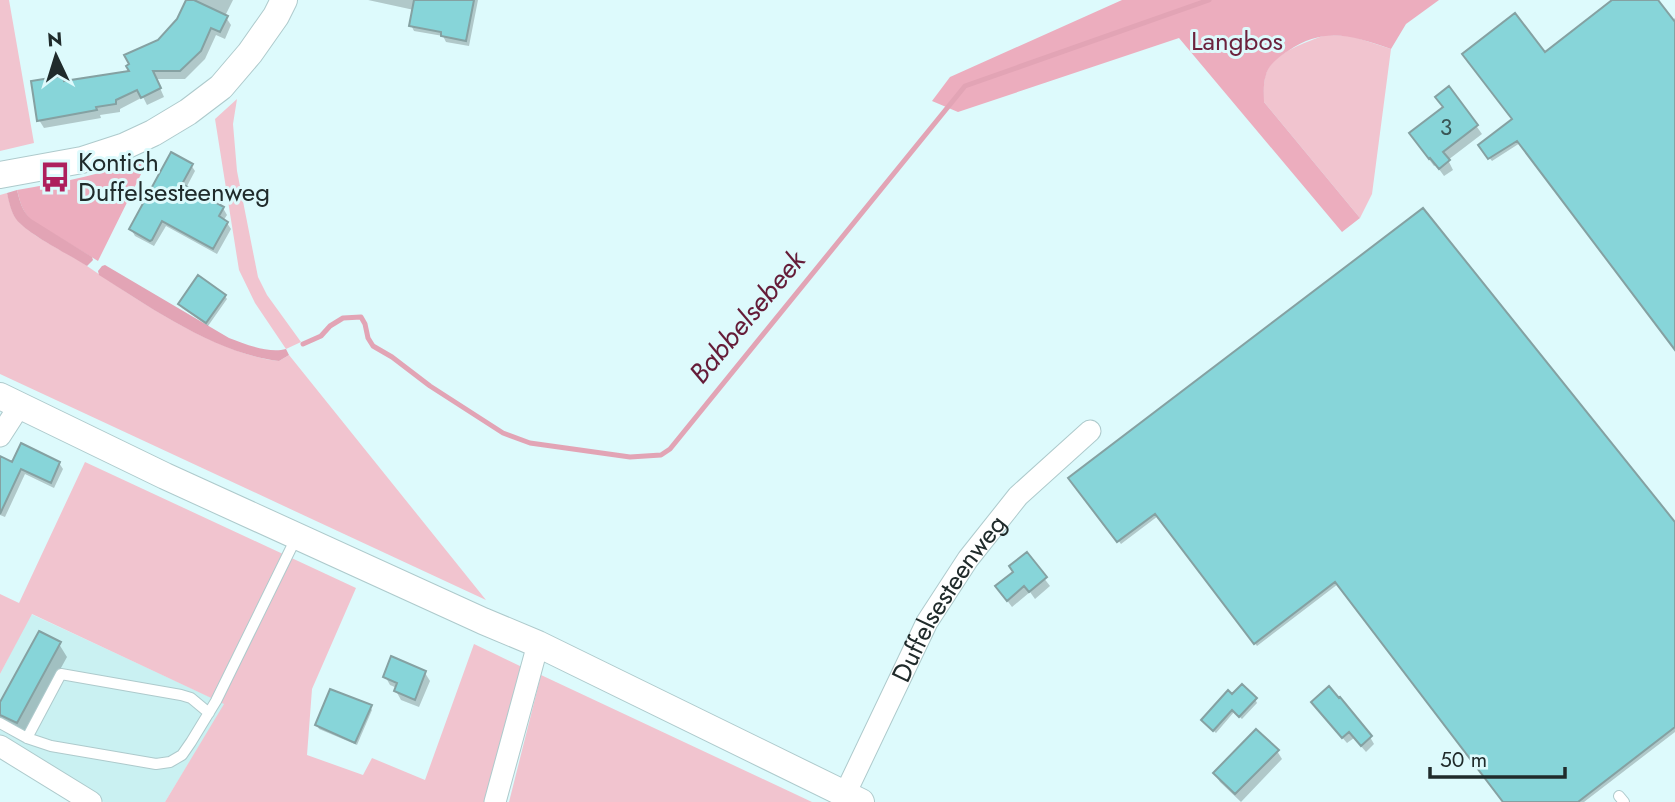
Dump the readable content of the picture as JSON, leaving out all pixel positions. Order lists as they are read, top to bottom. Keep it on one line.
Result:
{"streets":{"street":["Duffelsesteenweg"]},"water":["Babbelsebeek"],"parks":["Langbos"],"places":{"bus stop":["Kontich Duffelsesteenweg"]},"house_numbers":["3"],"scale_bar":"50 m","north":"top"}
